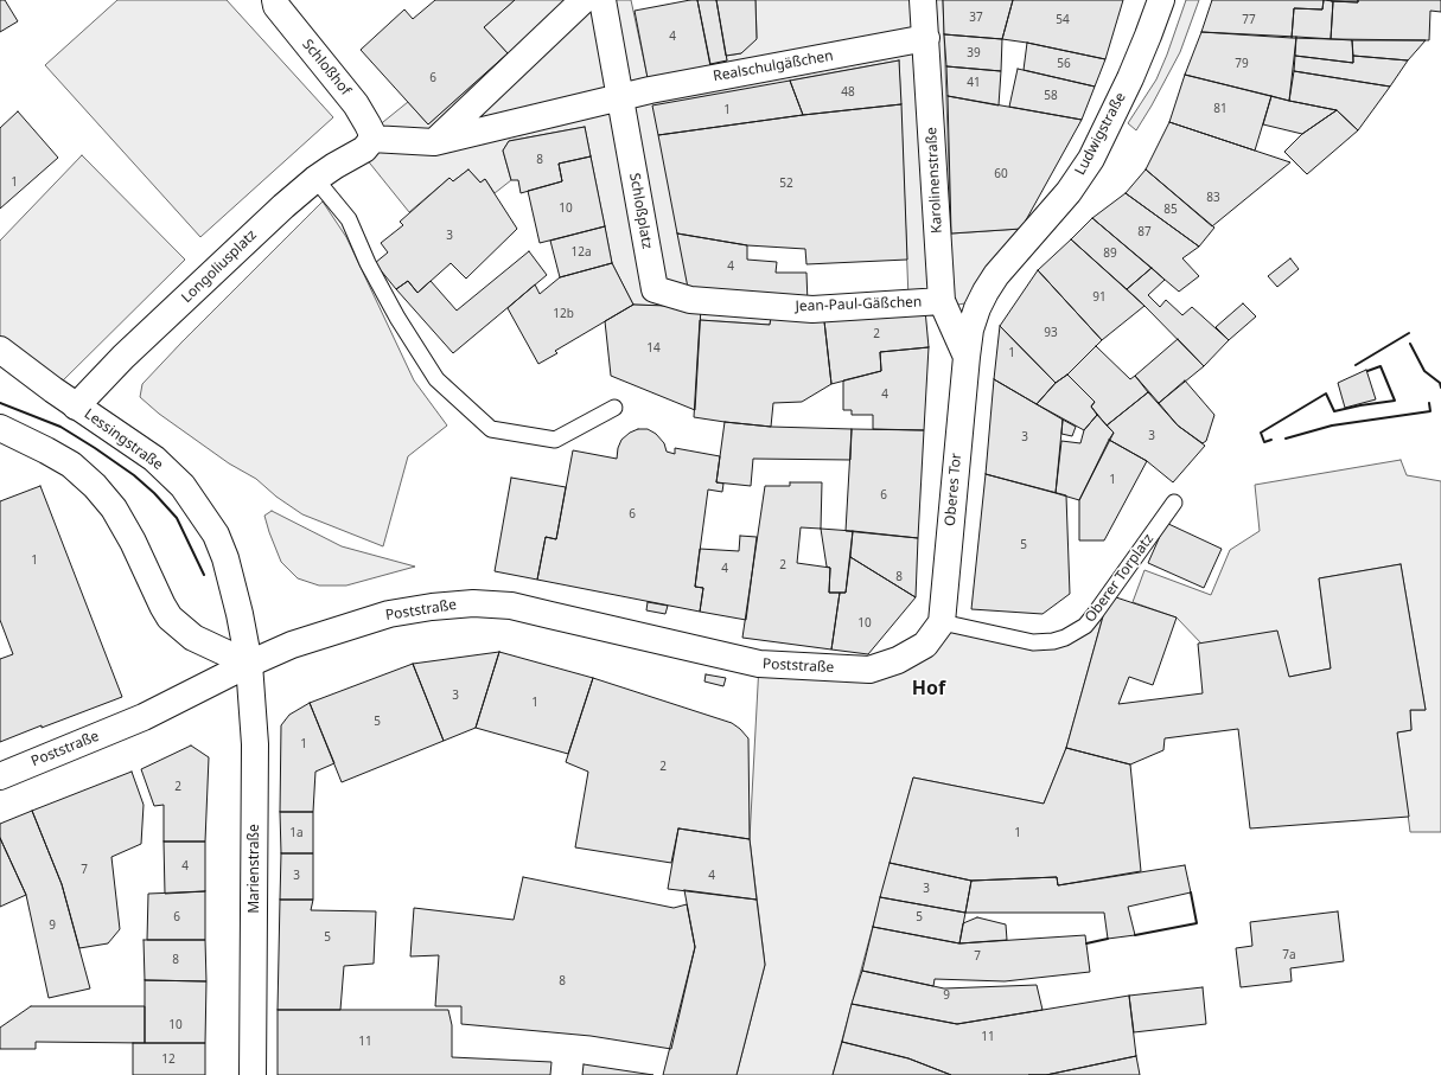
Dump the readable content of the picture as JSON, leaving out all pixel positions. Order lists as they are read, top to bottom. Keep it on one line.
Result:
{"streets":{"street":["Realschulgäßchen","Schloßhof","Ludwigstraße","Karolinenstraße","Schloßplatz","Longoliusplatz","Jean-Paul-Gäßchen","Lessingstraße","Oberes Tor","Poststraße","Marienstraße"],"lane":["Oberer Torplatz"]},"crossings":[["Realschulgäßchen","Karolinenstraße"],["Realschulgäßchen","Schloßplatz"],["Schloßhof","Longoliusplatz"],["Ludwigstraße","Oberes Tor"],["Karolinenstraße","Jean-Paul-Gäßchen"],["Karolinenstraße","Oberes Tor"],["Schloßplatz","Jean-Paul-Gäßchen"],["Longoliusplatz","Lessingstraße"],["Lessingstraße","Poststraße"],["Lessingstraße","Marienstraße"],["Oberes Tor","Oberer Torplatz"],["Oberes Tor","Poststraße"],["Oberer Torplatz","Poststraße"],["Poststraße","Marienstraße"]],"districts":["Hof"],"house_numbers":["37","54","77","4","39","56","79","6","41","48","58","81","1","8","60","1","52","83","10","85","87","3","12a","89","4","91","12b","93","2","14","1","4","3","3","1","6","6","5","1","2","4","8","10","3","1","5","1","2","2","1a","1","4","7","3","4","3","6","5","9","5","7a","7","8","8","9","10","11","11","12"]}
